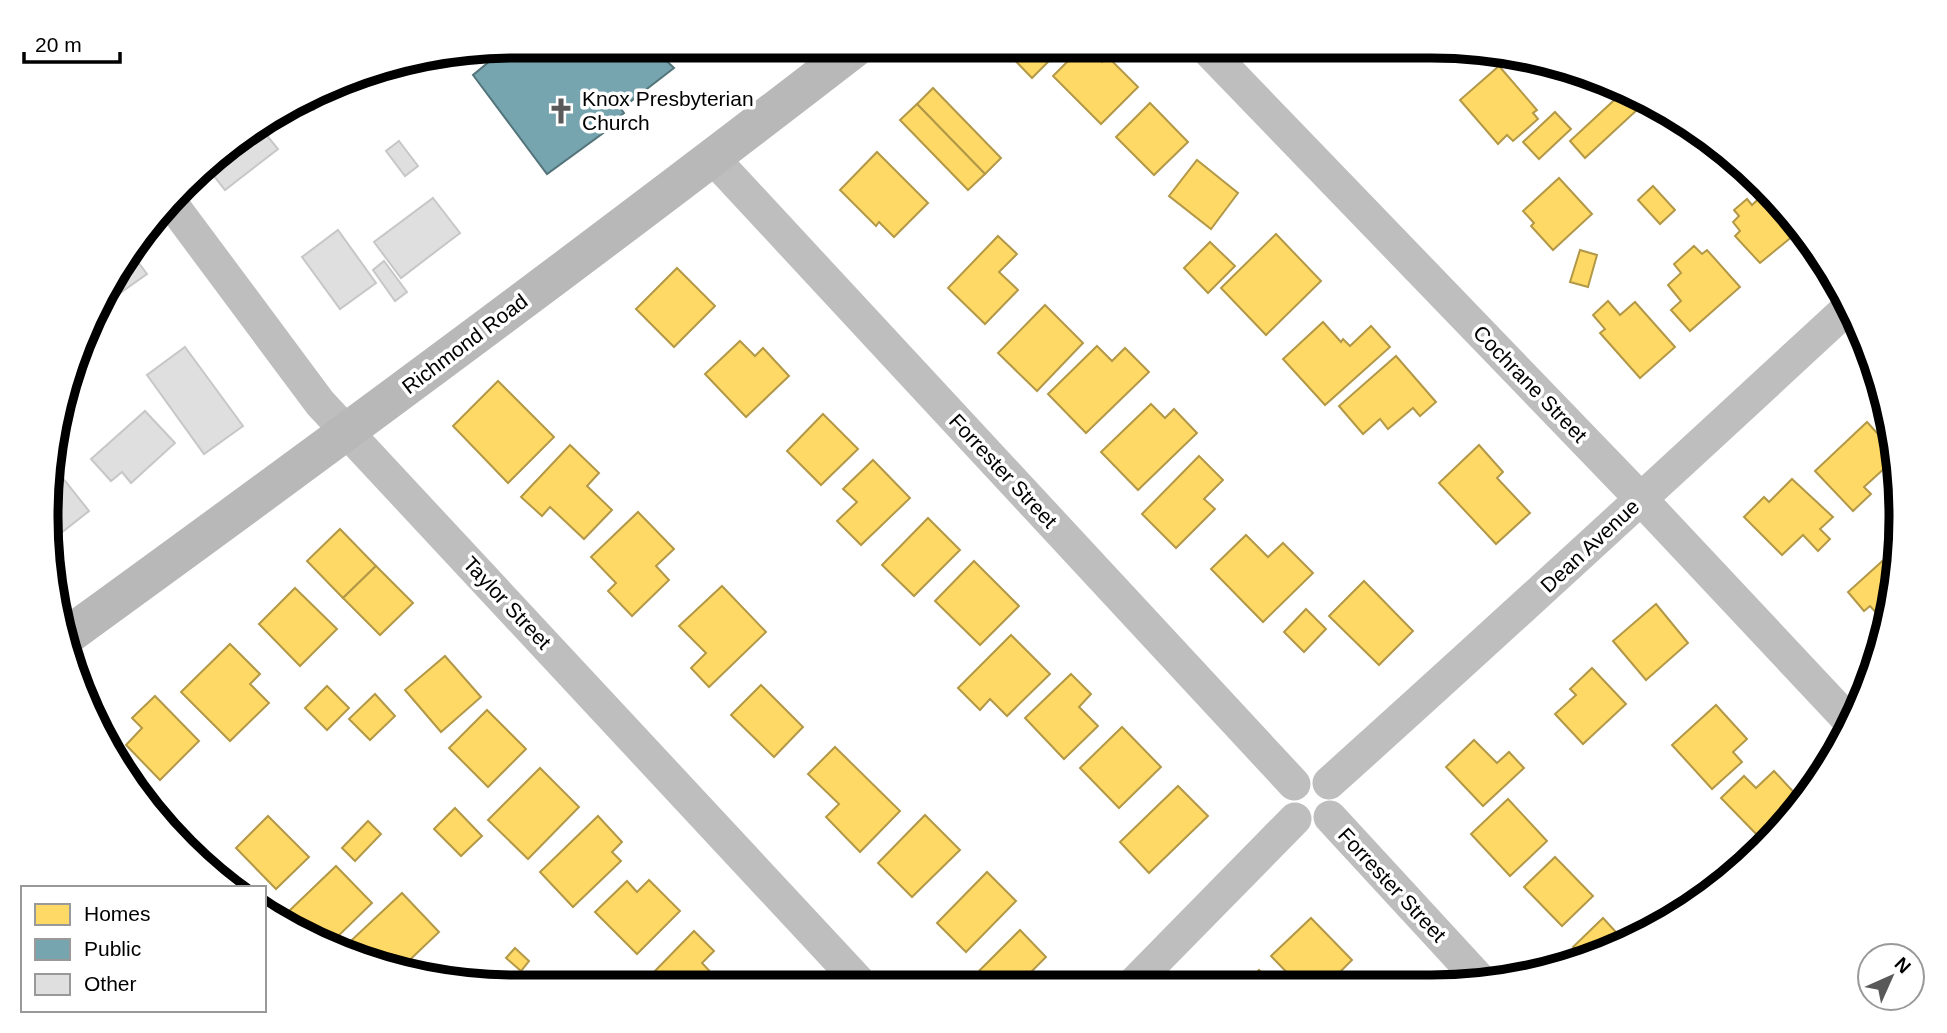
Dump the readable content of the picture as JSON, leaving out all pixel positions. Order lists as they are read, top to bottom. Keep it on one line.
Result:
{"streets":{"main road":["Richmond Road"],"street":["Cochrane Street","Forrester Street","Dean Avenue","Taylor Street"]},"crossings":[["Richmond Road","Forrester Street"],["Richmond Road","Taylor Street"],["Cochrane Street","Dean Avenue"],["Forrester Street","Dean Avenue"]],"places":{"church":["Knox Presbyterian Church"]},"legend":["Homes","Public","Other"],"scale_bar":"20 m","north":"top right"}
